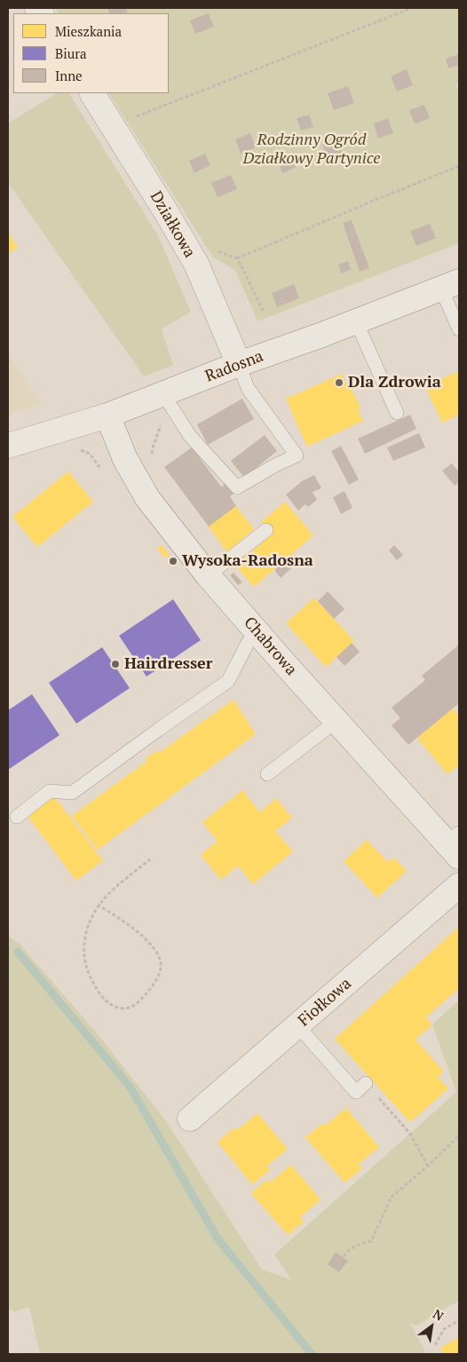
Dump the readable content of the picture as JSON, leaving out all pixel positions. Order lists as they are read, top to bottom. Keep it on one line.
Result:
{"streets":{"street":["Działkowa","Radosna","Chabrowa","Fiołkowa"]},"crossings":[["Działkowa","Radosna"],["Radosna","Chabrowa"]],"parks":["Rodzinny Ogród Działkowy Partynice"],"places":["Dla Zdrowia","Wysoka-Radosna","Hairdresser"],"legend":["Mieszkania","Biura","Inne"],"north":"top right"}
